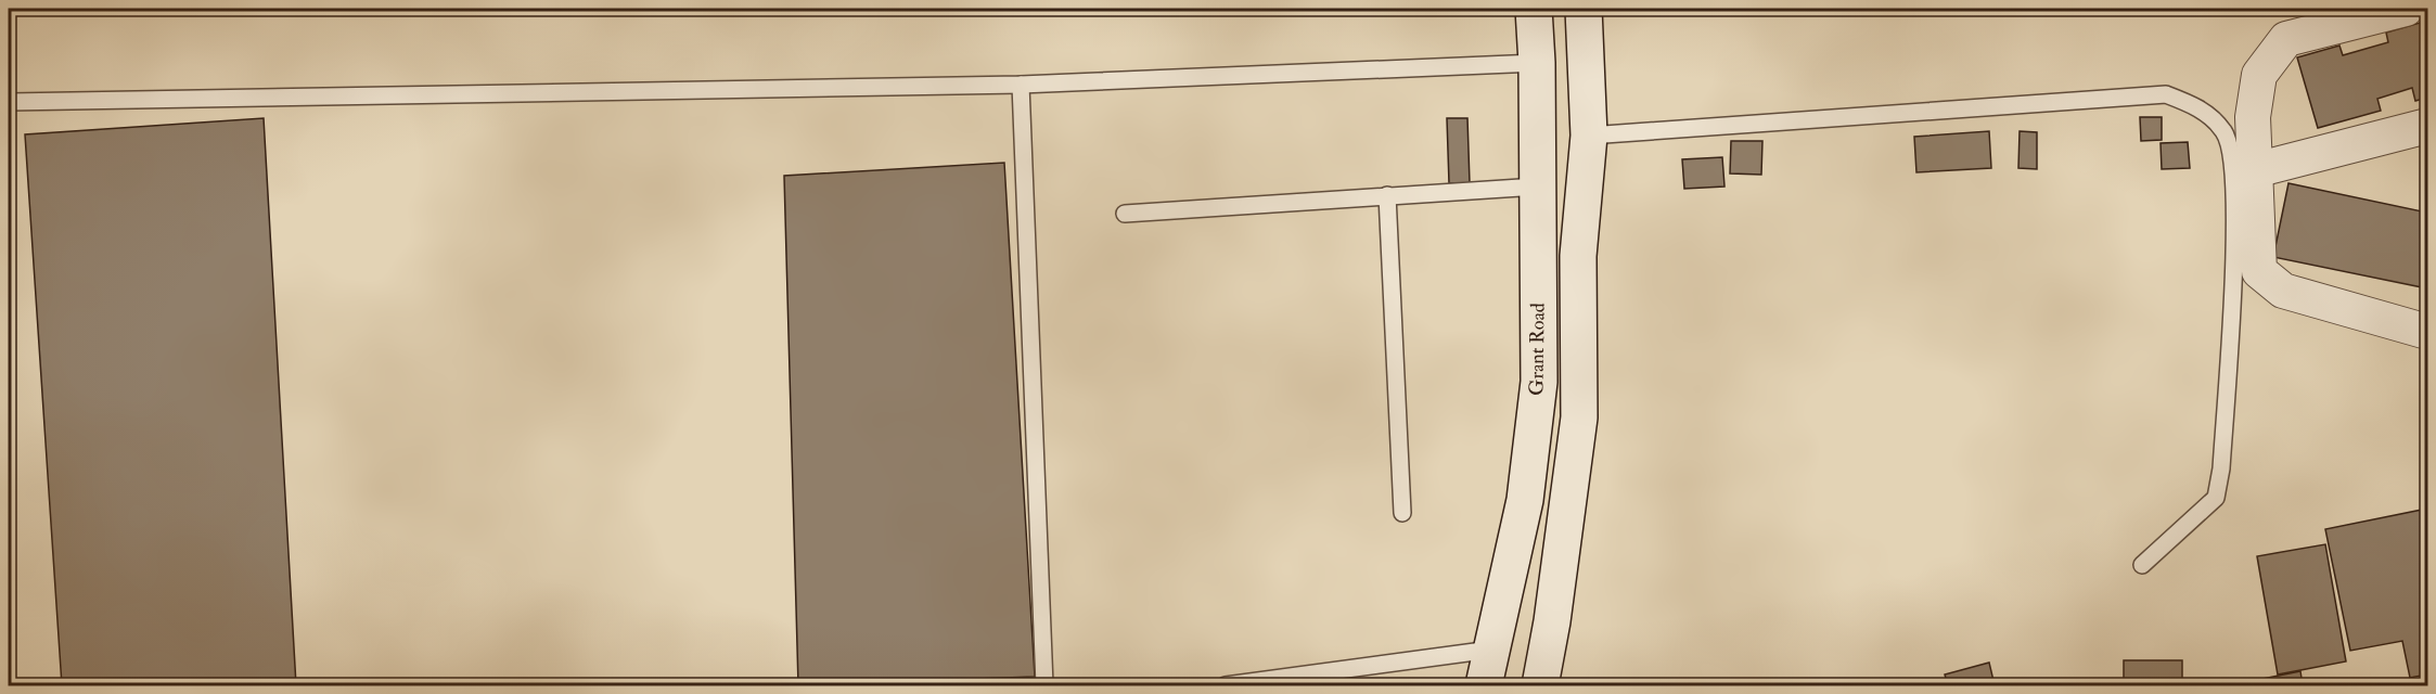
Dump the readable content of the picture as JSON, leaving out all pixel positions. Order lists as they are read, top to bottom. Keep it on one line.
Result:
{"streets":{"main road":["Grant Road"]}}
